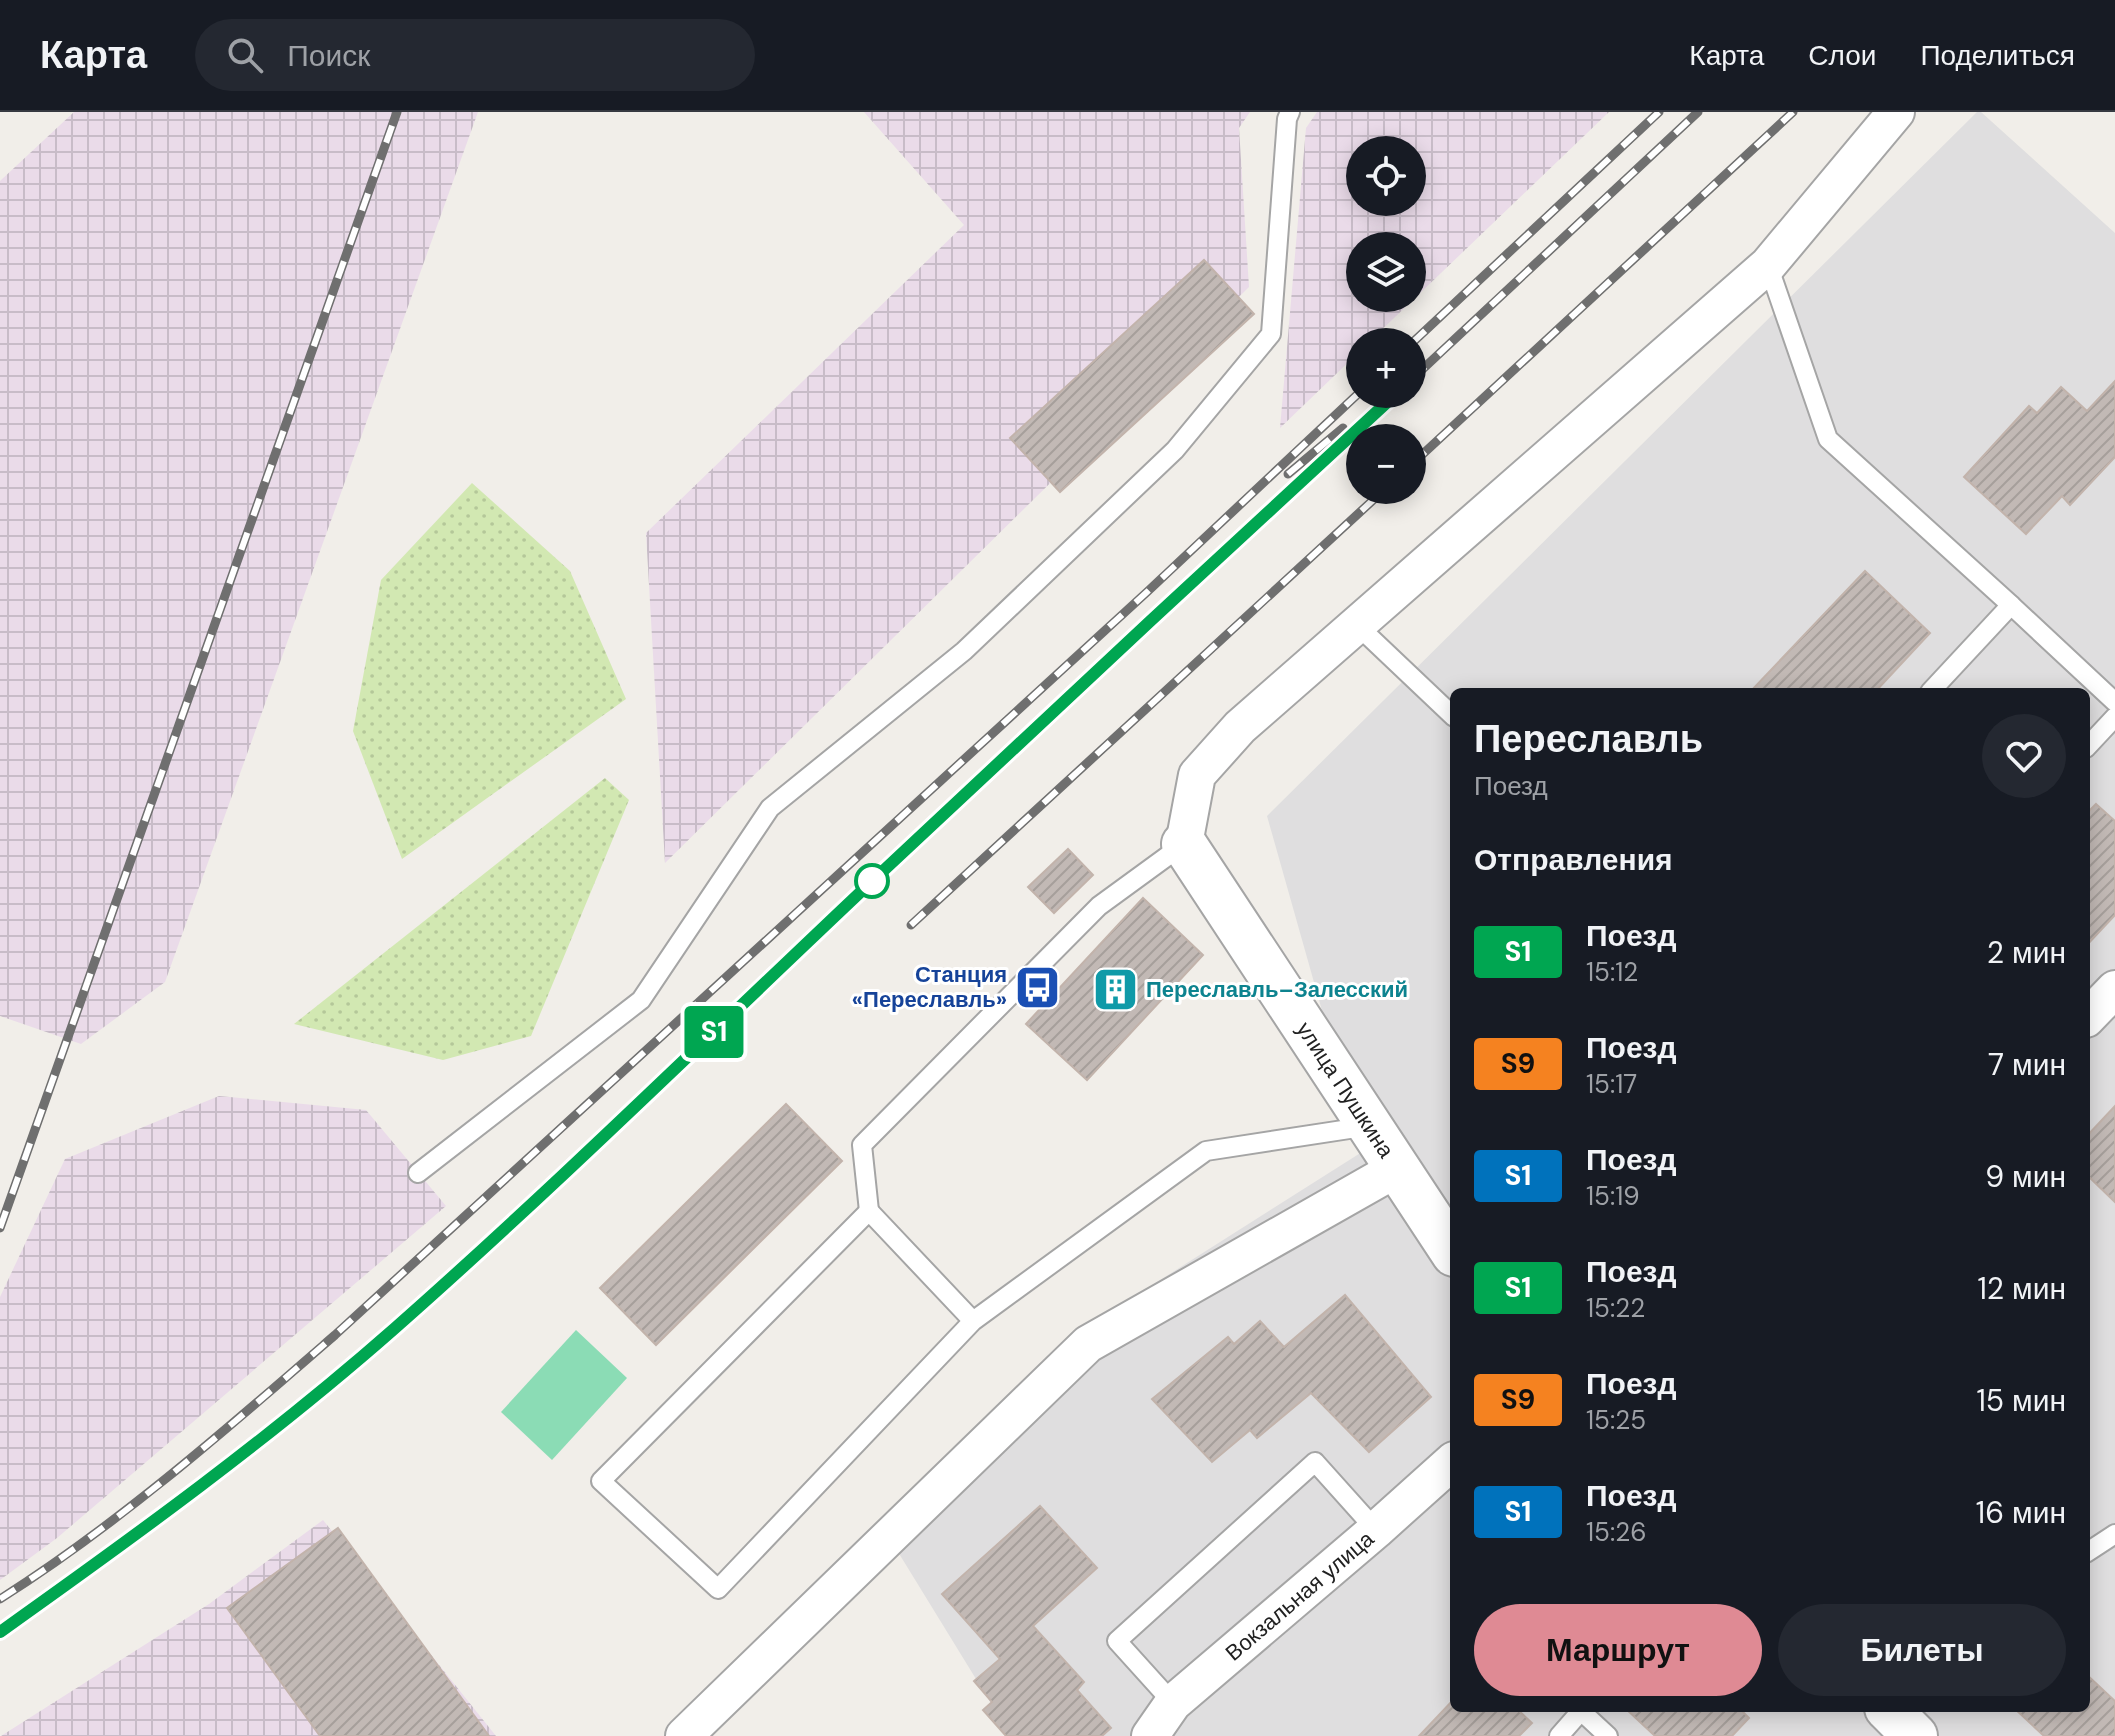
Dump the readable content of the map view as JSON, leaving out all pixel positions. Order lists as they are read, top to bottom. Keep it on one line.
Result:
{"streets":{"street":["улица Пушкина","Вокзальная улица"]},"places":{"bus stop":["Станция «Переславль»"],"building":["Переславль–Залесский"]},"page":{"header":"Карта","search":"Поиск","nav":["Карта","Слои","Поделиться"],"on_map":"S1","map_buttons":["+","−"],"heading":[["Переславль","Поезд"],"Отправления"],"list":[{"mark":"S1","name":"Поезд","note":"15:12","value":"2 мин"},{"mark":"S9","name":"Поезд","note":"15:17","value":"7 мин"},{"mark":"S1","name":"Поезд","note":"15:19","value":"9 мин"},{"mark":"S1","name":"Поезд","note":"15:22","value":"12 мин"},{"mark":"S9","name":"Поезд","note":"15:25","value":"15 мин"},{"mark":"S1","name":"Поезд","note":"15:26","value":"16 мин"}],"buttons":["Маршрут","Билеты"]}}
